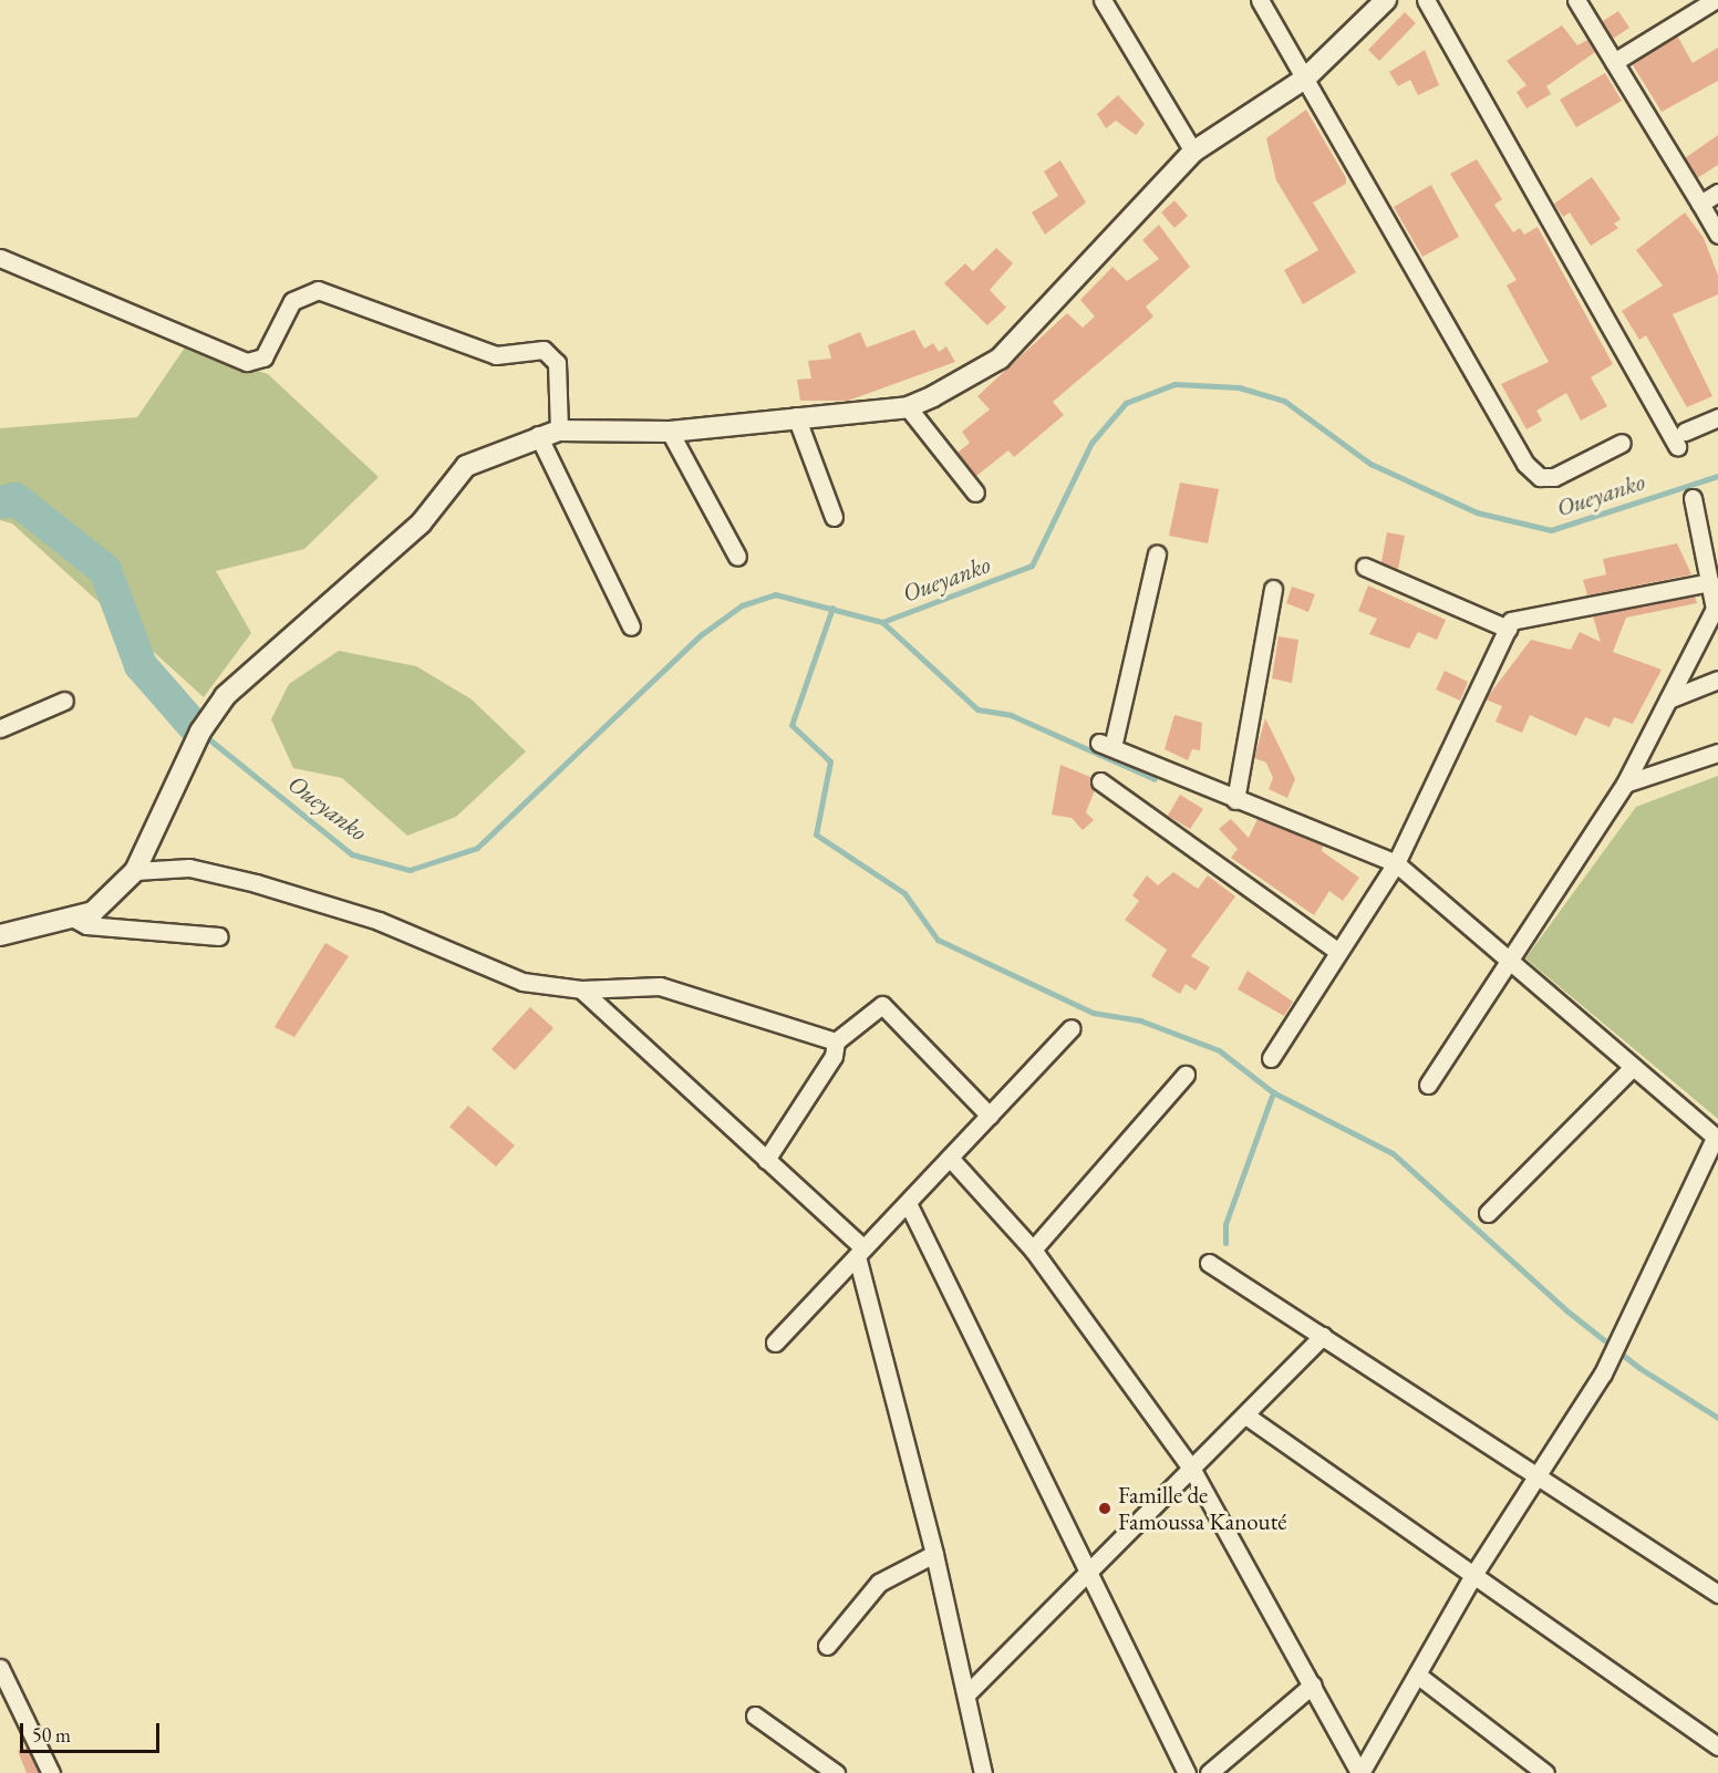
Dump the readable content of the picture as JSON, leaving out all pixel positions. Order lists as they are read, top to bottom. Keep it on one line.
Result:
{"water":["Oueyanko"],"places":["Famille de Famoussa Kanouté"],"scale_bar":"50 m"}
